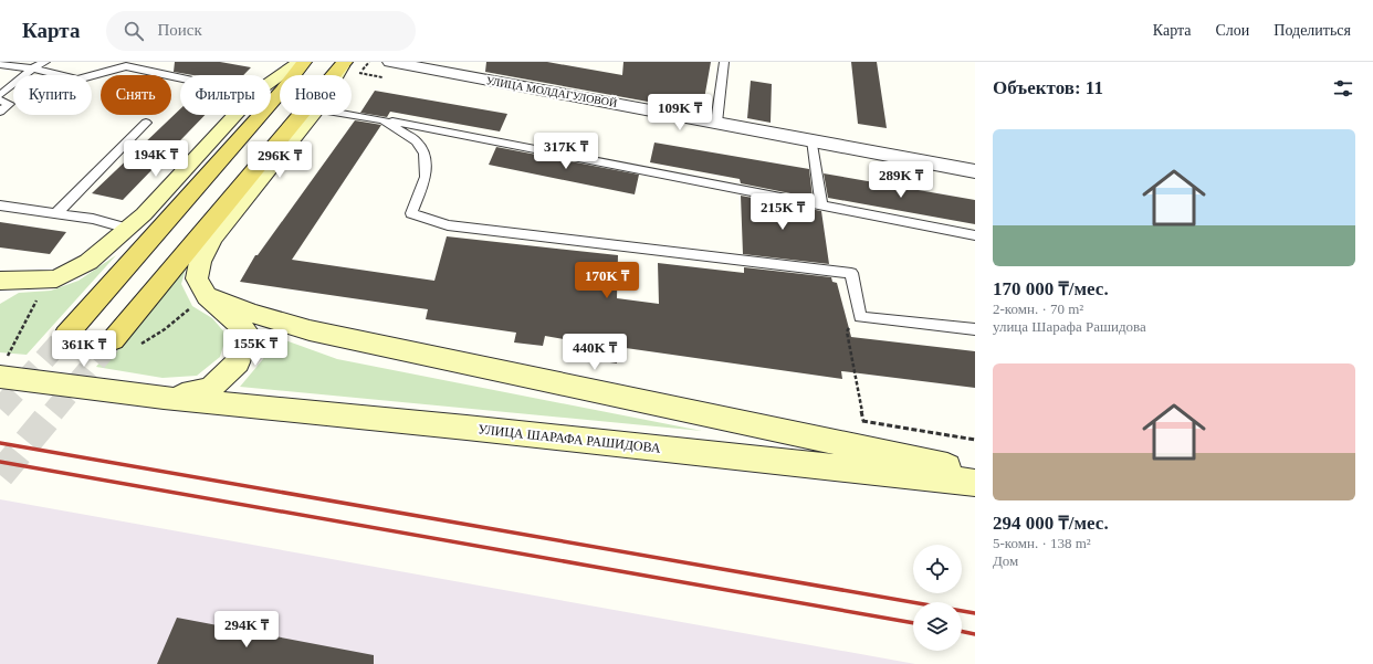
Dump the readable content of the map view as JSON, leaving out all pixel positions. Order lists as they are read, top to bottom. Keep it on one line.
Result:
{"streets":{"main road":["УЛИЦА ШАРАФА РАШИДОВА"],"street":["УЛИЦА МОЛДАГУЛОВОЙ"]},"page":{"header":"Карта","search":"Поиск","nav":["Карта","Слои","Поделиться"],"heading":"Объектов: 11","chip":["Купить","Снять","Фильтры","Новое"],"price":["109K ₸","317K ₸","194K ₸","296K ₸","289K ₸","215K ₸","170K ₸","155K ₸","361K ₸","440K ₸","294K ₸"],"list":[{"name":"170 000 ₸/мес.","note":"2-комн. · 70 m² · улица Шарафа Рашидова"},{"name":"294 000 ₸/мес.","note":"5-комн. · 138 m² · Дом"}]}}
